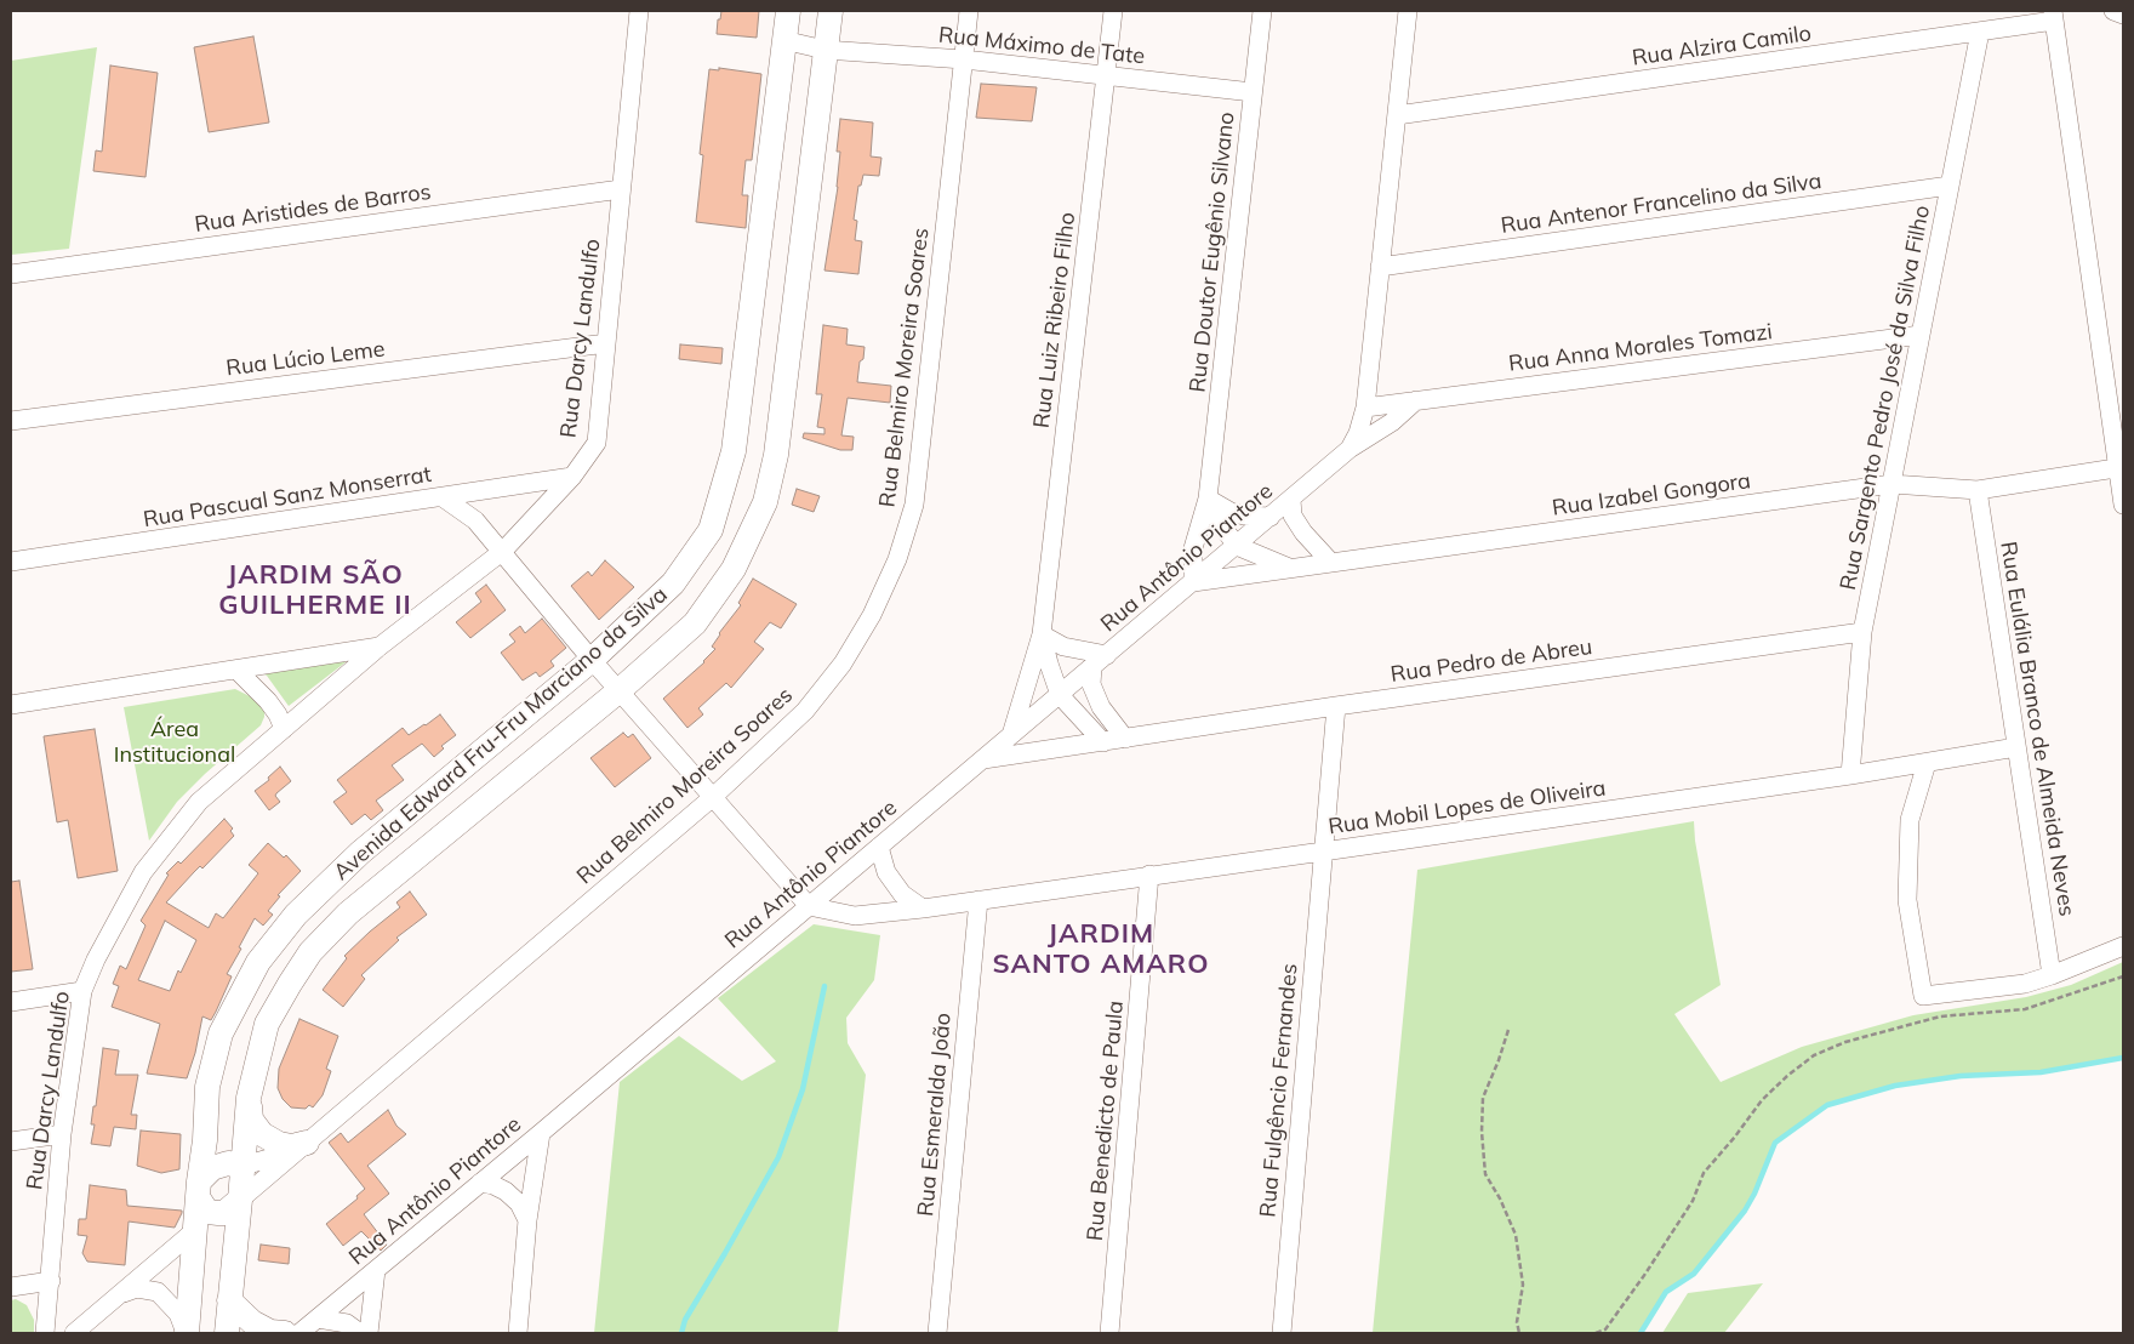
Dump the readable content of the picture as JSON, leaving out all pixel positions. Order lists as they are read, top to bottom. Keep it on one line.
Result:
{"streets":{"main road":["Avenida Edward Fru-Fru Marciano da Silva"],"street":["Rua Máximo de Tate","Rua Alzira Camilo","Rua Antenor Francelino da Silva","Rua Aristides de Barros","Rua Doutor Eugênio Silvano","Rua Luiz Ribeiro Filho","Rua Darcy Landulfo","Rua Anna Morales Tomazi","Rua Lúcio Leme","Rua Belmiro Moreira Soares","Rua Sargento Pedro José da Silva Filho","Rua Izabel Gongora","Rua Pascual Sanz Monserrat","Rua Antônio Piantore","Rua Pedro de Abreu","Rua Eulália Branco de Almeida Neves","Rua Mobil Lopes de Oliveira","Rua Fulgêncio Fernandes","Rua Esmeralda João","Rua Benedicto de Paula"]},"crossings":[["Rua Máximo de Tate","Rua Doutor Eugênio Silvano"],["Rua Máximo de Tate","Rua Luiz Ribeiro Filho"],["Rua Máximo de Tate","Rua Belmiro Moreira Soares"],["Rua Máximo de Tate","Avenida Edward Fru-Fru Marciano da Silva"],["Rua Alzira Camilo","Rua Sargento Pedro José da Silva Filho"],["Rua Alzira Camilo","Rua Antônio Piantore"],["Rua Antenor Francelino da Silva","Rua Sargento Pedro José da Silva Filho"],["Rua Antenor Francelino da Silva","Rua Antônio Piantore"],["Rua Aristides de Barros","Rua Darcy Landulfo"],["Rua Doutor Eugênio Silvano","Rua Izabel Gongora"],["Rua Doutor Eugênio Silvano","Rua Antônio Piantore"],["Rua Luiz Ribeiro Filho","Rua Antônio Piantore"],["Rua Darcy Landulfo","Rua Lúcio Leme"],["Rua Darcy Landulfo","Rua Pascual Sanz Monserrat"],["Rua Anna Morales Tomazi","Rua Sargento Pedro José da Silva Filho"],["Rua Anna Morales Tomazi","Rua Antônio Piantore"],["Rua Belmiro Moreira Soares","Avenida Edward Fru-Fru Marciano da Silva"],["Rua Sargento Pedro José da Silva Filho","Rua Izabel Gongora"],["Rua Sargento Pedro José da Silva Filho","Rua Pedro de Abreu"],["Rua Sargento Pedro José da Silva Filho","Rua Mobil Lopes de Oliveira"],["Rua Izabel Gongora","Rua Antônio Piantore"],["Rua Izabel Gongora","Rua Eulália Branco de Almeida Neves"],["Rua Antônio Piantore","Rua Pedro de Abreu"],["Rua Antônio Piantore","Rua Mobil Lopes de Oliveira"],["Rua Pedro de Abreu","Rua Fulgêncio Fernandes"],["Rua Eulália Branco de Almeida Neves","Rua Mobil Lopes de Oliveira"],["Rua Mobil Lopes de Oliveira","Rua Fulgêncio Fernandes"],["Rua Mobil Lopes de Oliveira","Rua Esmeralda João"],["Rua Mobil Lopes de Oliveira","Rua Benedicto de Paula"]],"districts":["JARDIM SÃO GUILHERME II","JARDIM SANTO AMARO"],"parks":["Área Institucional"]}
